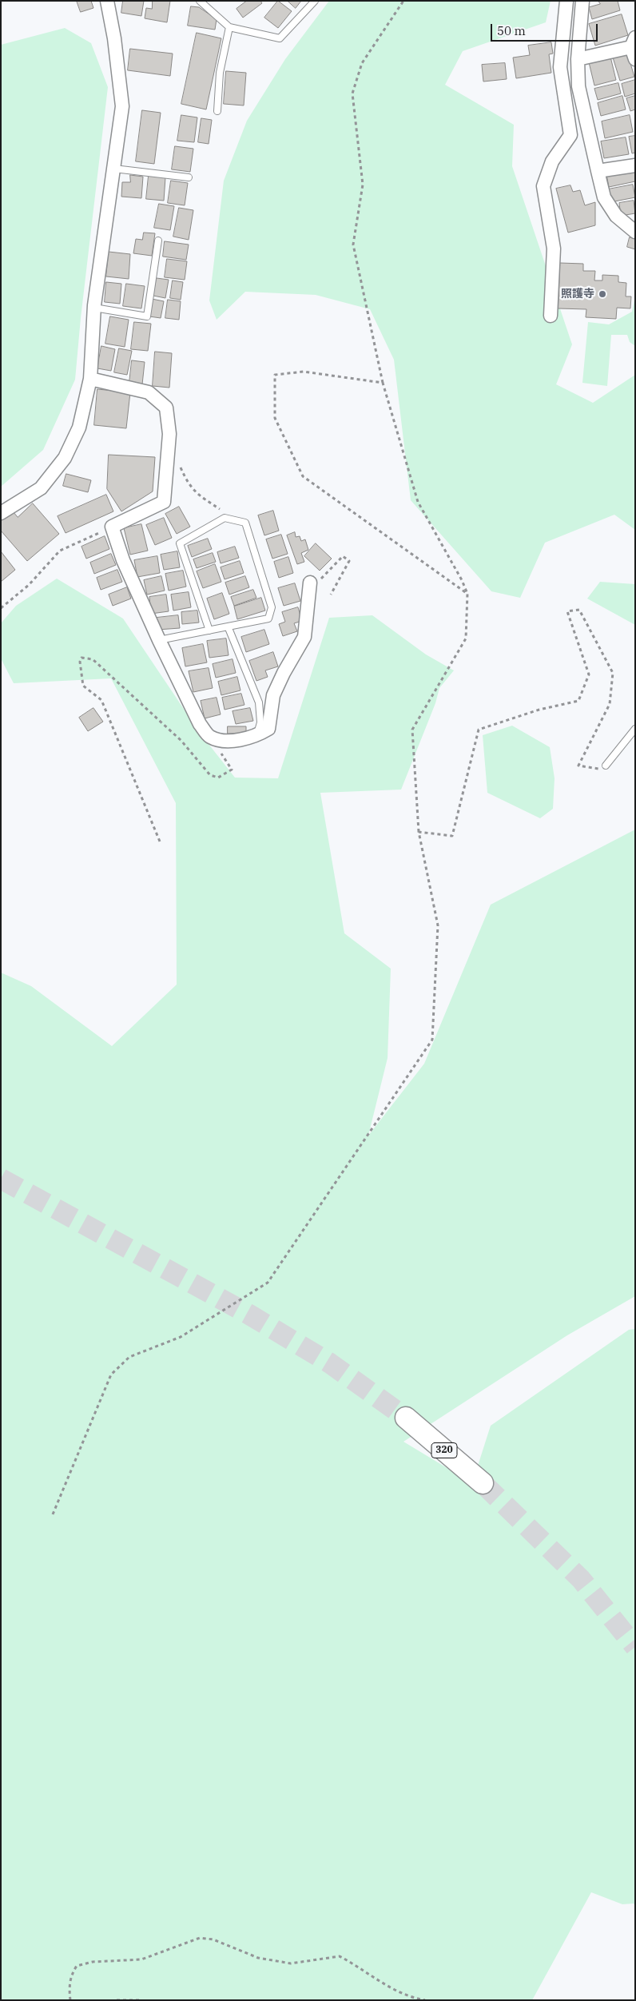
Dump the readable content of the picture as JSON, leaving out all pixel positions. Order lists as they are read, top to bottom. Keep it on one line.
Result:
{"streets":{"highway":["320"]},"places":["照護寺"],"scale_bar":"50 m"}
